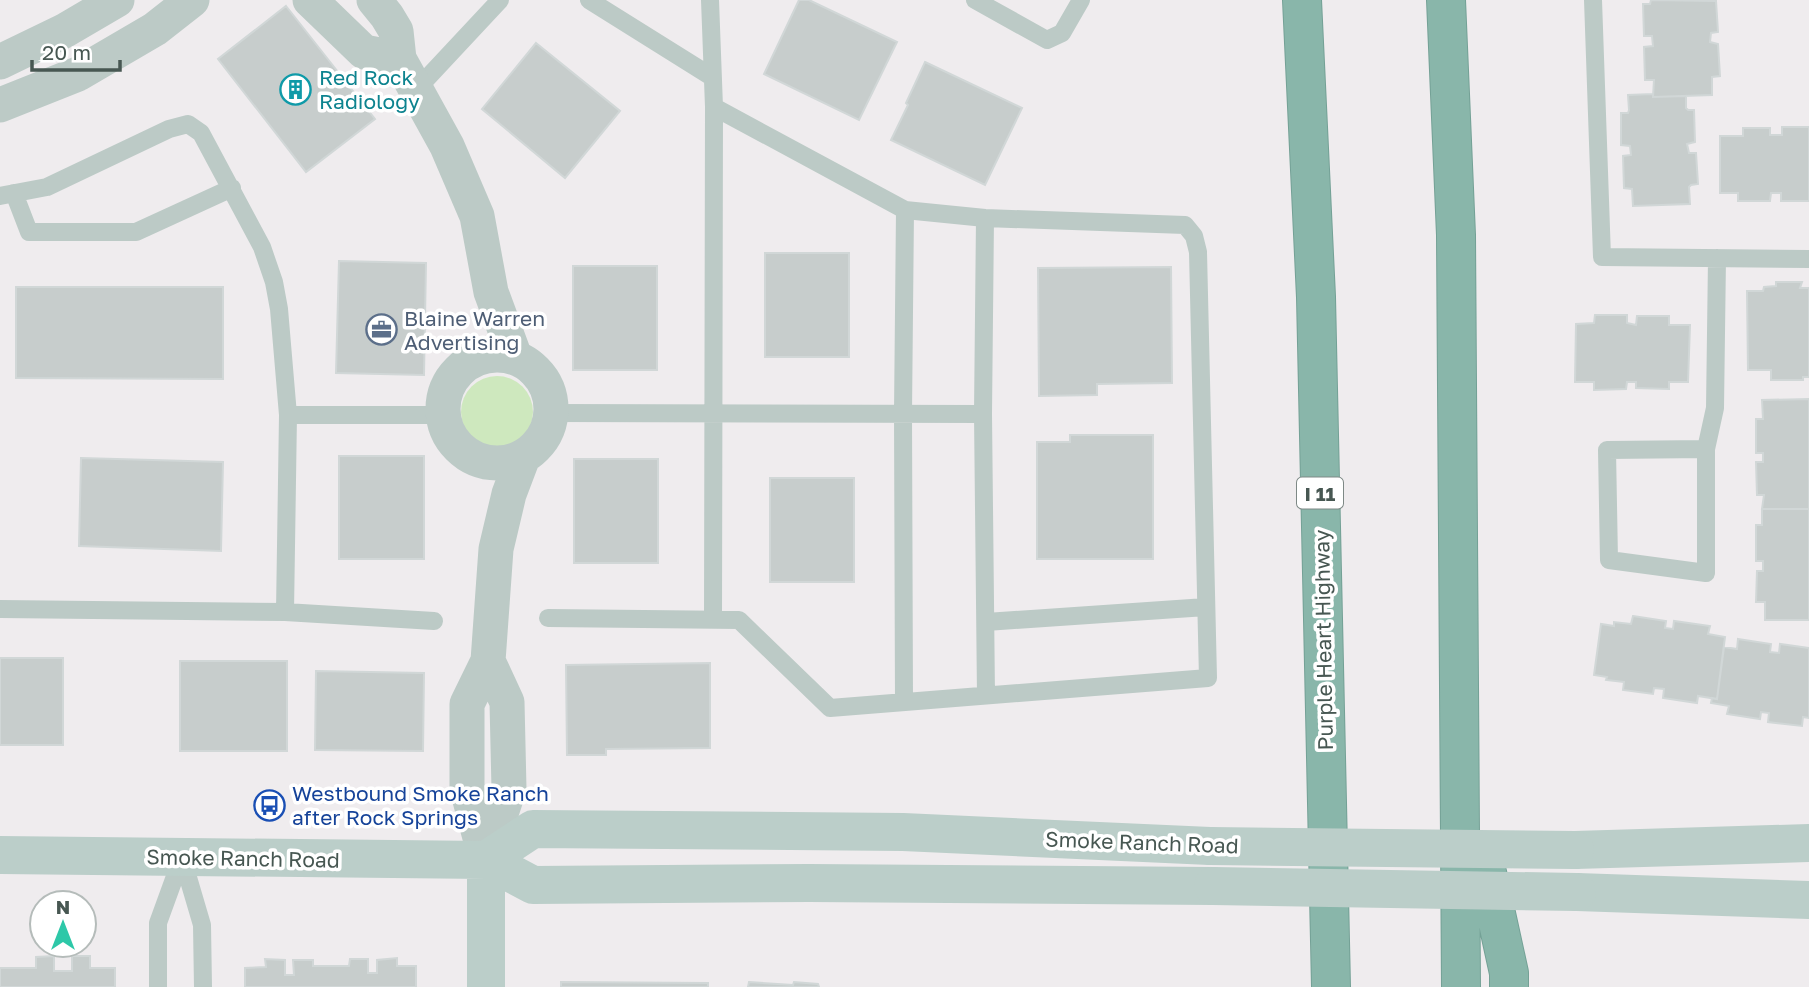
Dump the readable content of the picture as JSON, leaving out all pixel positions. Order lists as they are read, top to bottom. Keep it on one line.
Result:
{"streets":{"highway":["I 11","Purple Heart Highway"],"main road":["Smoke Ranch Road"]},"places":{"building":["Red Rock Radiology"],"office":["Blaine Warren Advertising"],"bus stop":["Westbound Smoke Ranch after Rock Springs"]},"scale_bar":"20 m","north":"top"}
